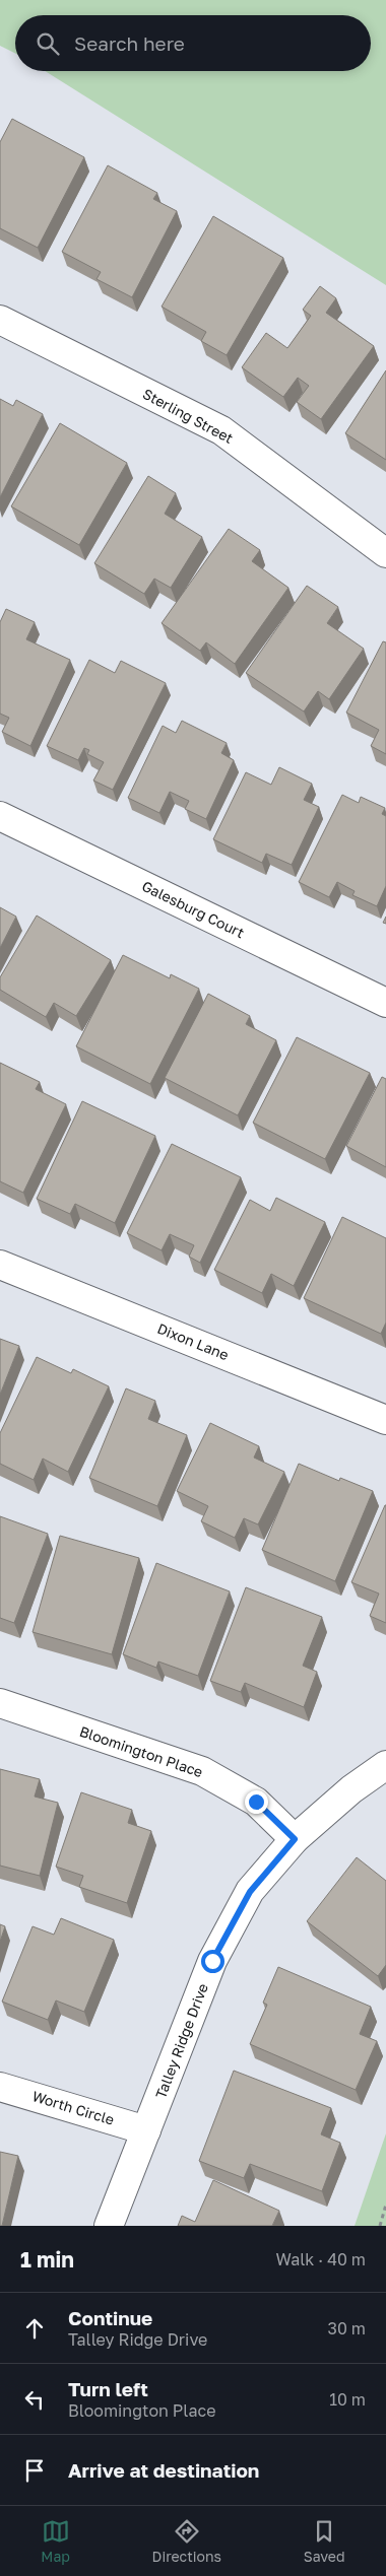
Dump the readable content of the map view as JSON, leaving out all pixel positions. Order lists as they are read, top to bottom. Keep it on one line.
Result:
{"streets":{"street":["Sterling Street","Galesburg Court","Dixon Lane","Bloomington Place","Talley Ridge Drive","Worth Circle"]},"crossings":[["Bloomington Place","Talley Ridge Drive"],["Talley Ridge Drive","Worth Circle"]],"page":{"search":"Search here","heading":["1 min","Walk · 40 m"],"list":[["Continue","Talley Ridge Drive","30 m"],["Turn left","Bloomington Place","10 m"],"Arrive at destination"],"nav":["Map","Directions","Saved"]}}
